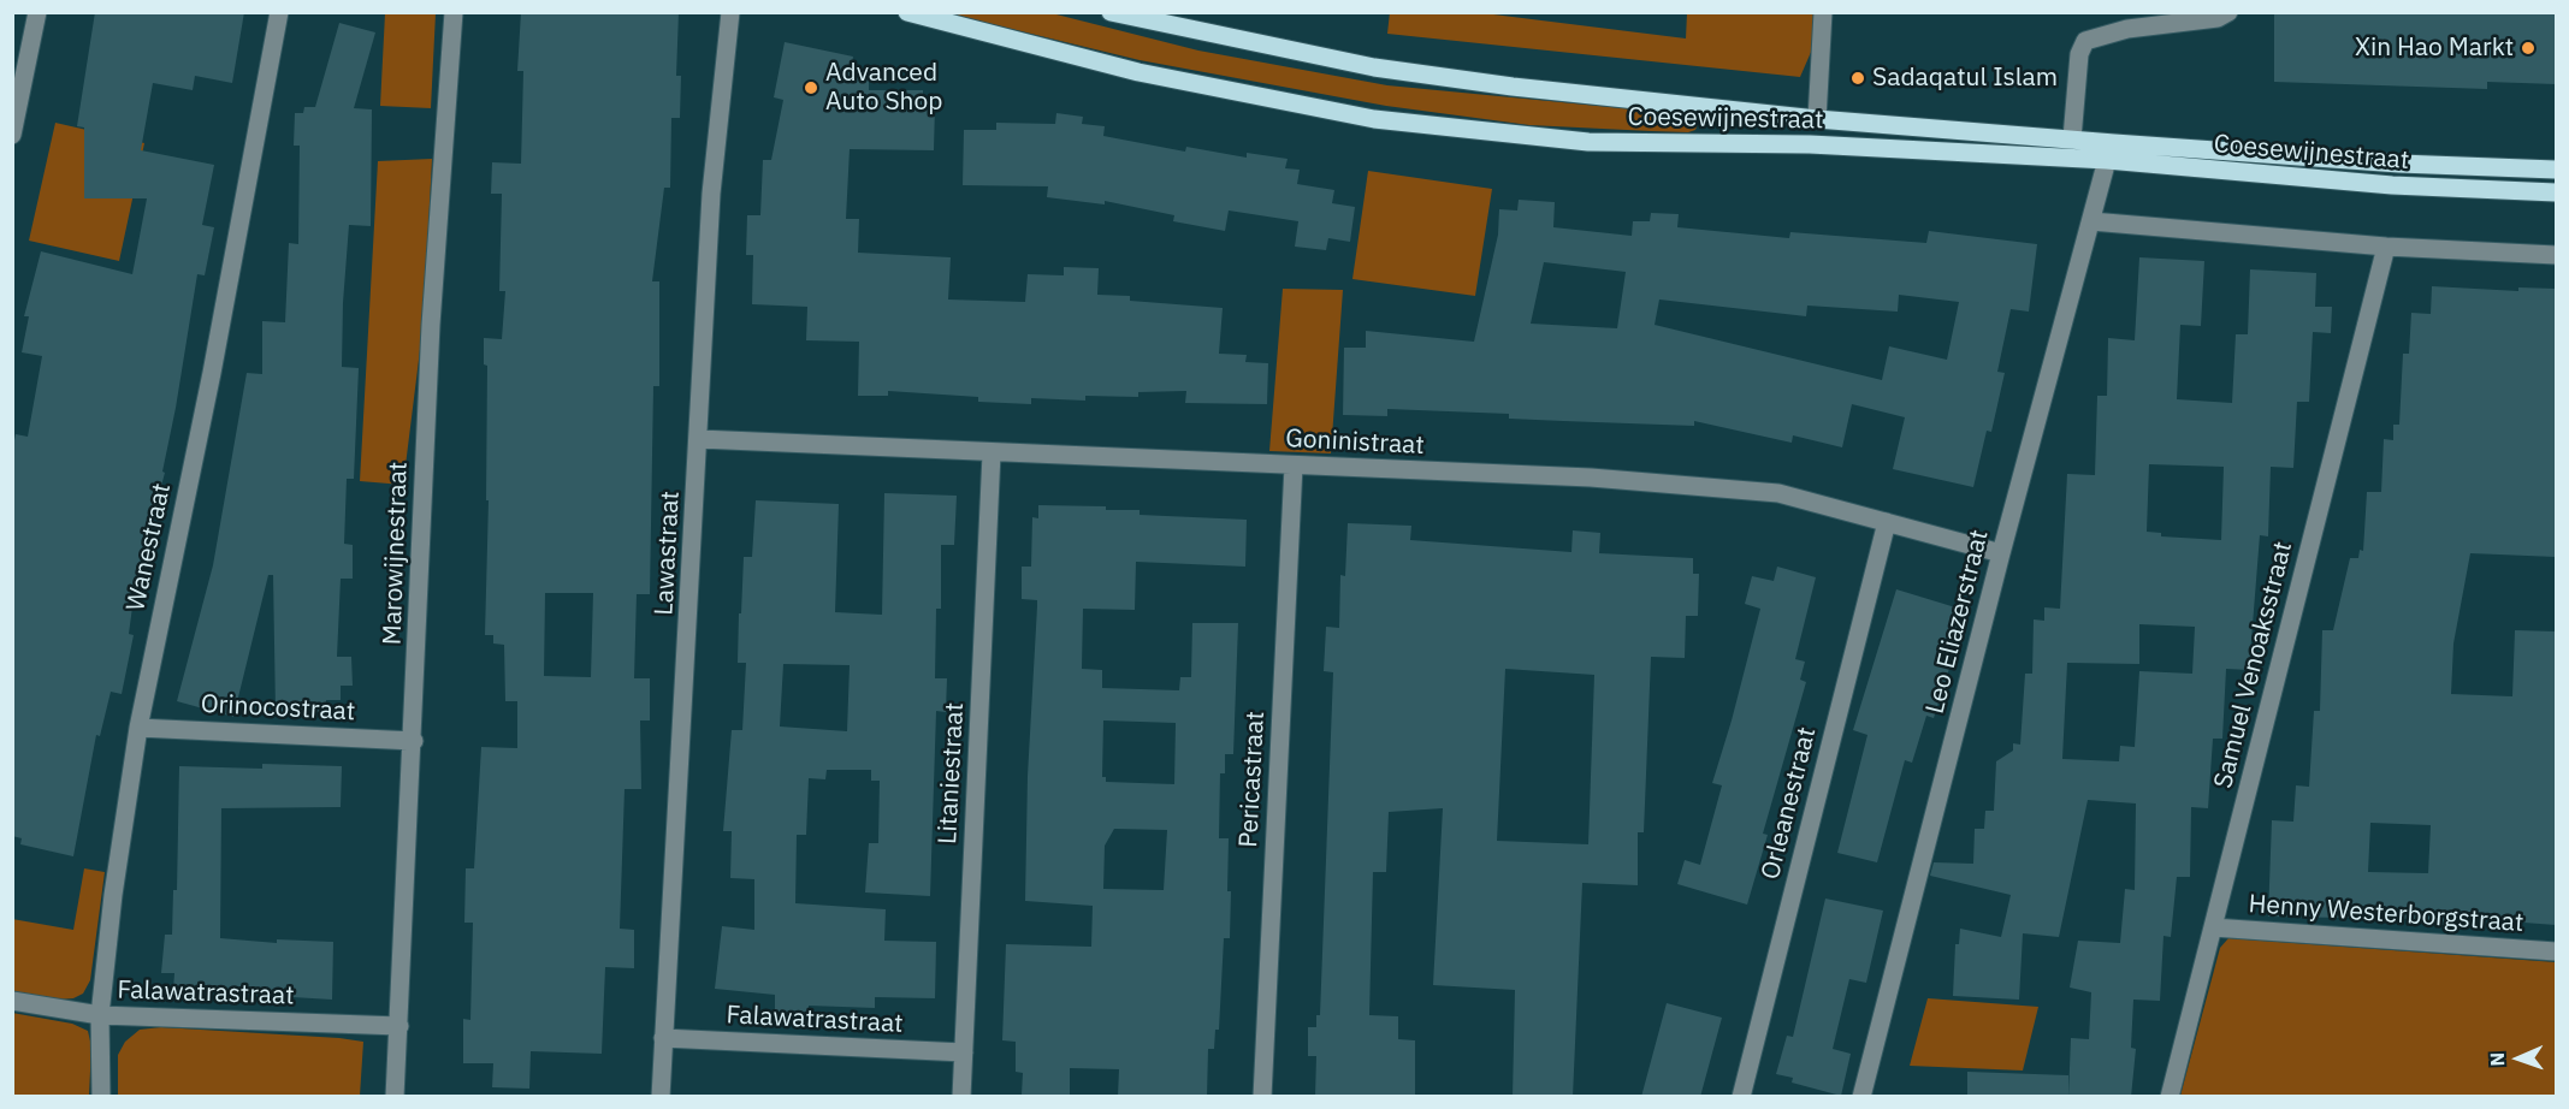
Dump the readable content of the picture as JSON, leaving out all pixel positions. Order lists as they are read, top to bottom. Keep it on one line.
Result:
{"streets":{"main road":["Coesewijnestraat"],"street":["Goninistraat","Wanestraat","Marowijnestraat","Lawastraat","Leo Eliazerstraat","Samuel Venoaksstraat","Orinocostraat","Litaniestraat","Pericastraat","Orleanestraat","Henny Westerborgstraat","Falawatrastraat"]},"crossings":[["Coesewijnestraat","Leo Eliazerstraat"],["Goninistraat","Lawastraat"],["Goninistraat","Leo Eliazerstraat"],["Goninistraat","Litaniestraat"],["Goninistraat","Pericastraat"],["Goninistraat","Orleanestraat"],["Wanestraat","Orinocostraat"],["Wanestraat","Falawatrastraat"],["Marowijnestraat","Orinocostraat"],["Marowijnestraat","Falawatrastraat"],["Lawastraat","Falawatrastraat"],["Samuel Venoaksstraat","Henny Westerborgstraat"],["Litaniestraat","Falawatrastraat"]],"places":["Xin Hao Markt","Sadaqatul Islam","Advanced Auto Shop"],"north":"left"}
